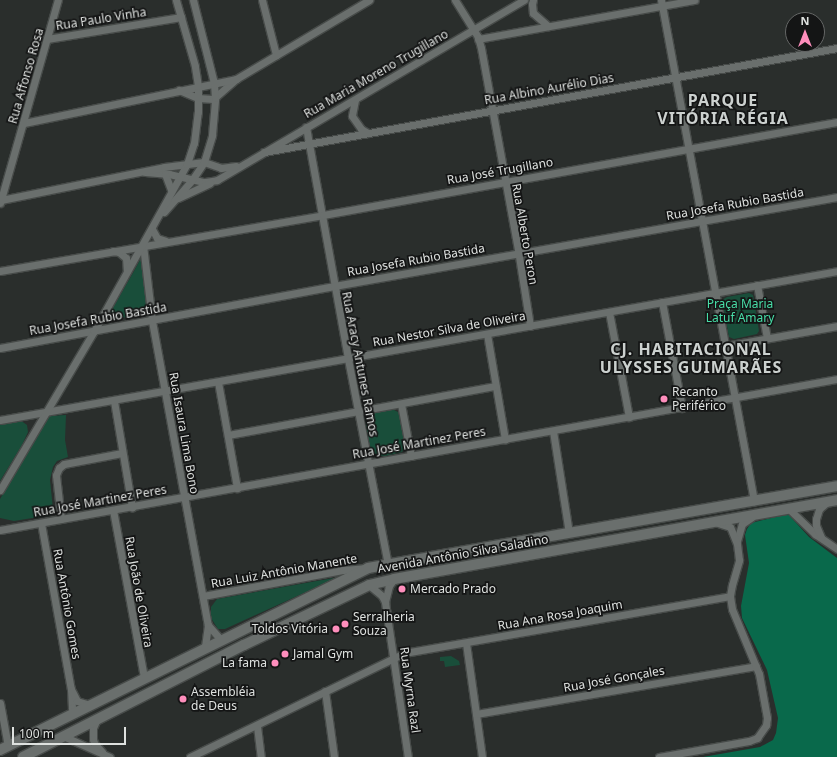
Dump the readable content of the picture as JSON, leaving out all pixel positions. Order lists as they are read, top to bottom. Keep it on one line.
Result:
{"streets":{"main road":["Avenida Antônio Silva Saladino"],"street":["Rua Paulo Vinha","Rua Maria Moreno Trugillano","Rua Affonso Rosa","Rua Albino Aurélio Dias","Rua José Trugillano","Rua Josefa Rubio Bastida","Rua Alberto Peron","Rua Nestor Silva de Oliveira","Rua Aracy Antunes Ramos","Rua Isaura Lima Bono","Rua José Martinez Peres","Rua Luiz Antônio Manente","Rua João de Oliveira","Rua Antônio Gomes","Rua Ana Rosa Joaquim","Rua José Gonçales","Rua Myrna Razl"]},"crossings":[["Rua Paulo Vinha","Rua Affonso Rosa"],["Rua Maria Moreno Trugillano","Rua Albino Aurélio Dias"],["Rua Maria Moreno Trugillano","Rua Alberto Peron"],["Rua Maria Moreno Trugillano","Rua Aracy Antunes Ramos"],["Rua Albino Aurélio Dias","Rua Alberto Peron"],["Rua Albino Aurélio Dias","Rua Aracy Antunes Ramos"],["Rua José Trugillano","Rua Alberto Peron"],["Rua José Trugillano","Rua Aracy Antunes Ramos"],["Rua José Trugillano","Rua Isaura Lima Bono"],["Rua Josefa Rubio Bastida","Rua Alberto Peron"],["Rua Josefa Rubio Bastida","Rua Aracy Antunes Ramos"],["Rua Josefa Rubio Bastida","Rua Isaura Lima Bono"],["Rua Alberto Peron","Rua Nestor Silva de Oliveira"],["Rua Nestor Silva de Oliveira","Rua Aracy Antunes Ramos"],["Rua Nestor Silva de Oliveira","Rua Isaura Lima Bono"],["Rua Aracy Antunes Ramos","Rua José Martinez Peres"],["Rua Aracy Antunes Ramos","Avenida Antônio Silva Saladino"],["Rua Isaura Lima Bono","Rua José Martinez Peres"],["Rua Isaura Lima Bono","Avenida Antônio Silva Saladino"],["Rua Isaura Lima Bono","Rua Luiz Antônio Manente"],["Rua José Martinez Peres","Rua João de Oliveira"],["Rua José Martinez Peres","Rua Antônio Gomes"],["Avenida Antônio Silva Saladino","Rua Luiz Antônio Manente"],["Avenida Antônio Silva Saladino","Rua Myrna Razl"],["Rua Ana Rosa Joaquim","Rua Myrna Razl"]],"districts":["PARQUE VITÓRIA RÉGIA","CJ. HABITACIONAL ULYSSES GUIMARÃES"],"parks":["Praça Maria Latuf Amary"],"places":["Recanto Periférico","Mercado Prado","Serralheria Souza","Toldos Vitória","Jamal Gym","La fama","Assembléia de Deus"],"scale_bar":"100 m","north":"top"}
